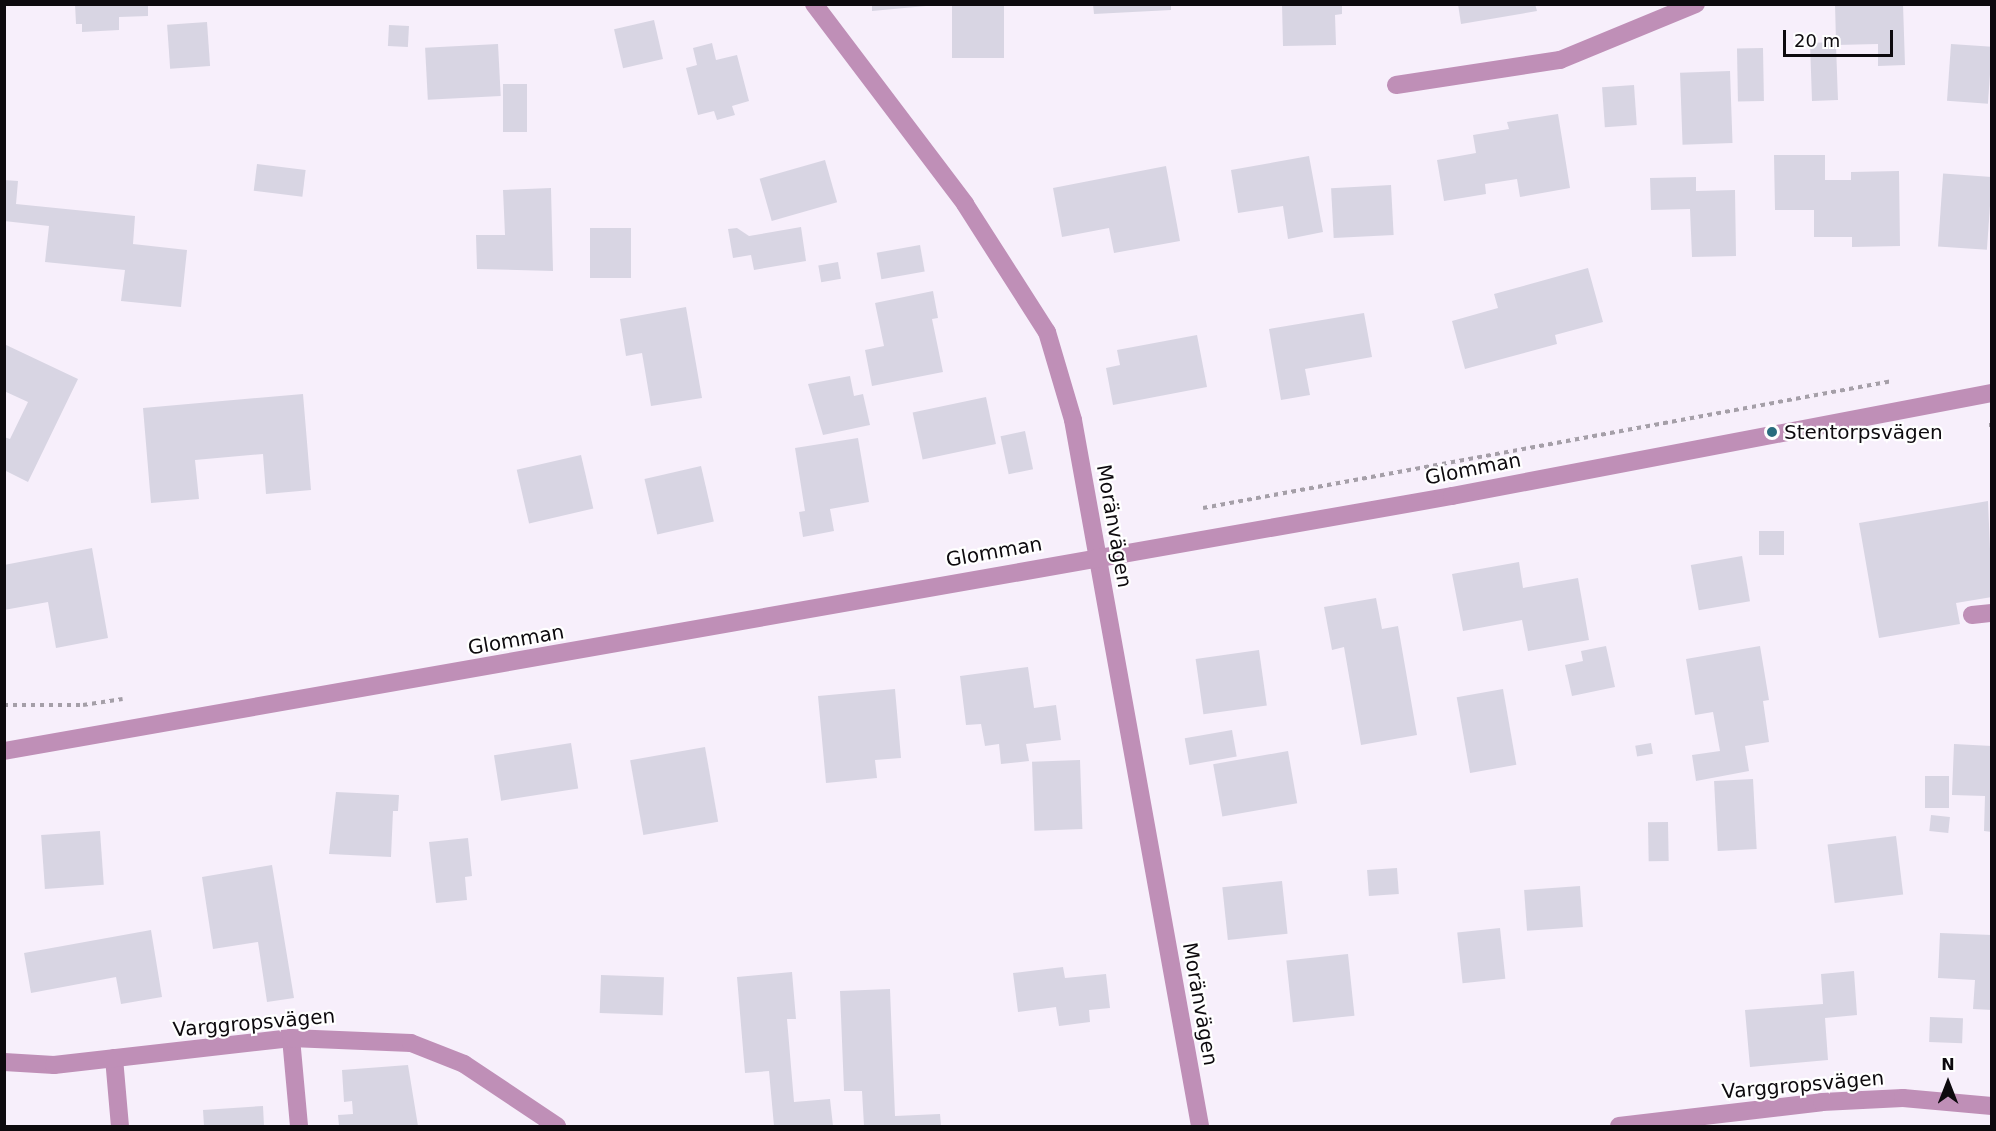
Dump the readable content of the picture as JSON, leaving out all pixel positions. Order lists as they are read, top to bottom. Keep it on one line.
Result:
{"streets":{"street":["Glomman","Moränvägen","Varggropsvägen"]},"crossings":[["Glomman","Moränvägen"]],"places":["Stentorpsvägen"],"scale_bar":"20 m","north":"top"}
